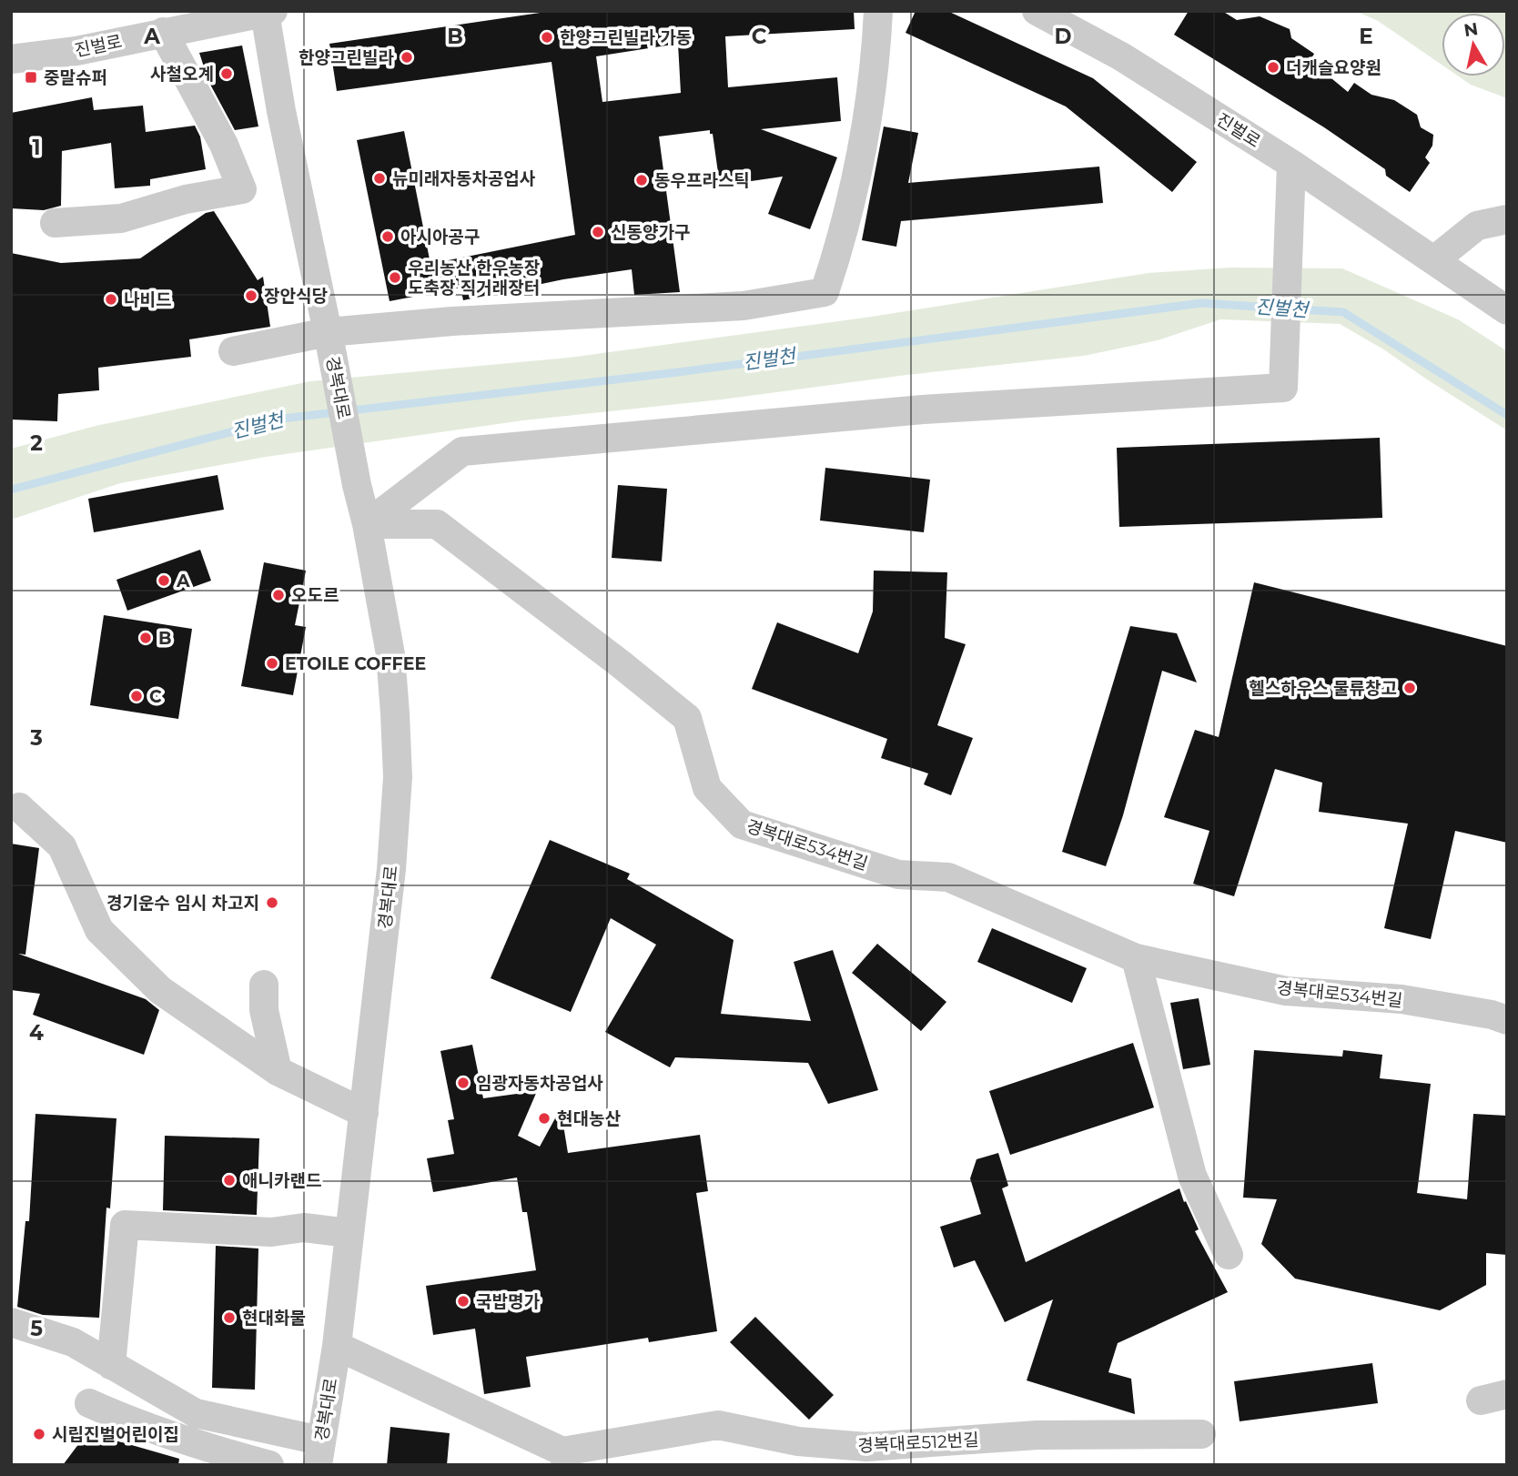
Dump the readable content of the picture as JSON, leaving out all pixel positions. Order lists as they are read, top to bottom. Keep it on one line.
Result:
{"streets":{"street":["진벌로","경복대로","경복대로534번길","경복대로512번길"]},"crossings":[["진벌로","경복대로"],["경복대로","경복대로534번길"],["경복대로","경복대로512번길"]],"water":["진벌천"],"places":{"other":["한양그린빌라 가동","한양그린빌라","더캐슬요양원","사철오계","뉴미래자동차공업사","동우프라스틱","신동양가구","아시아공구","우리농산 한우농장 도축장 직거래장터","장안식당","나비드","A","오도르","B","ETOILE COFFEE","헬스하우스 물류창고","C","경기운수 임시 차고지","임광자동차공업사","현대농산","애니카랜드","국밥명가","현대화물","시립진벌어린이집"],"transit":["중말슈퍼"]},"north":"top","grid":{"columns":["A","B","C","D","E"],"rows":["1","2","3","4","5"]}}
